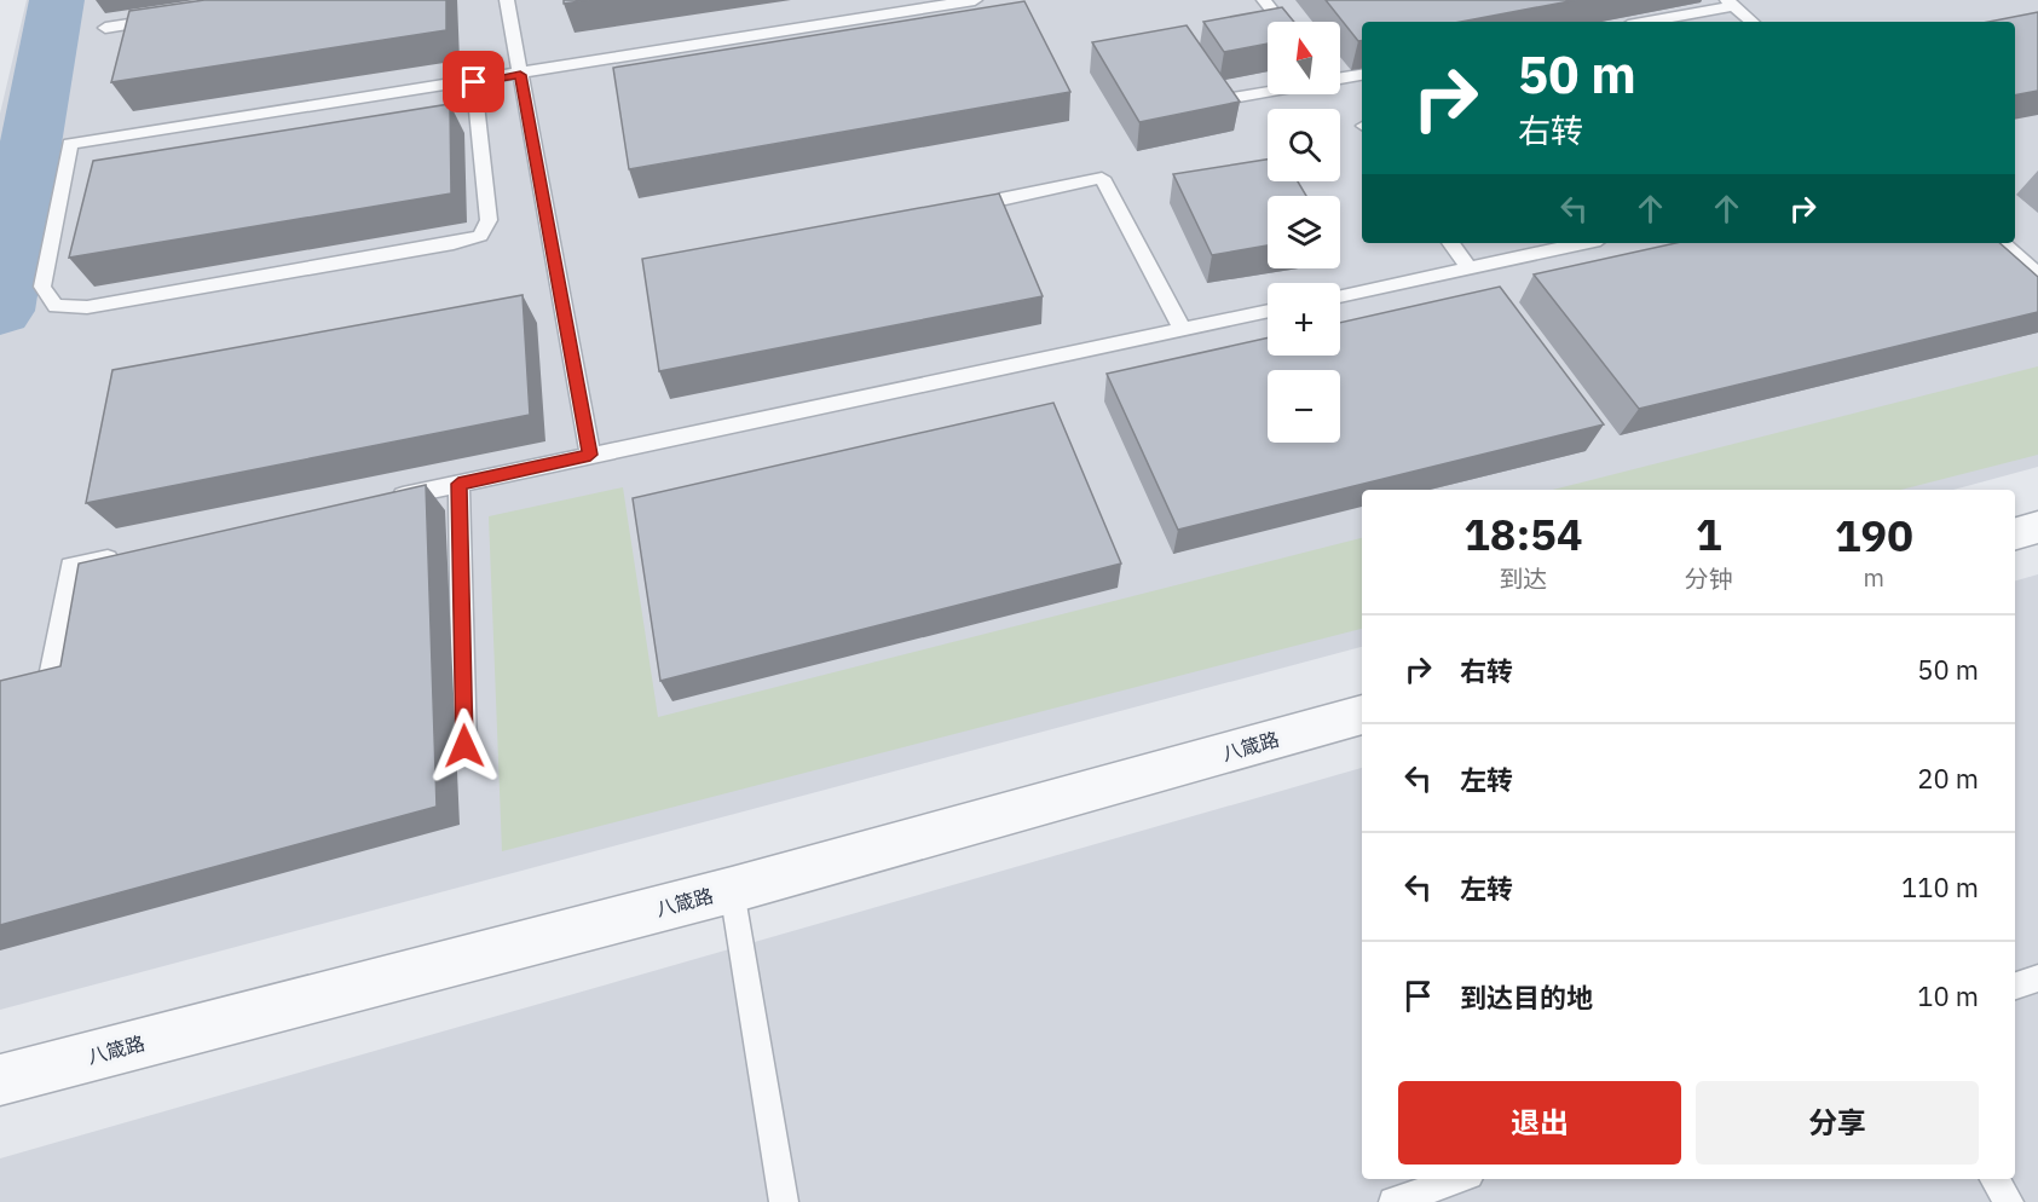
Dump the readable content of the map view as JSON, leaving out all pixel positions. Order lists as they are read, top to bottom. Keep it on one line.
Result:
{"streets":{"street":["八箴路"]},"north":"top","page":{"map_buttons":["+","−"],"turn":["50 m","右转"],"eta":["18:54","到达","1","分钟","190","m"],"list":[{"name":"右转","value":"50 m"},{"name":"左转","value":"20 m"},{"name":"左转","value":"110 m"},{"name":"到达目的地","value":"10 m"}],"buttons":["退出","分享"]}}
